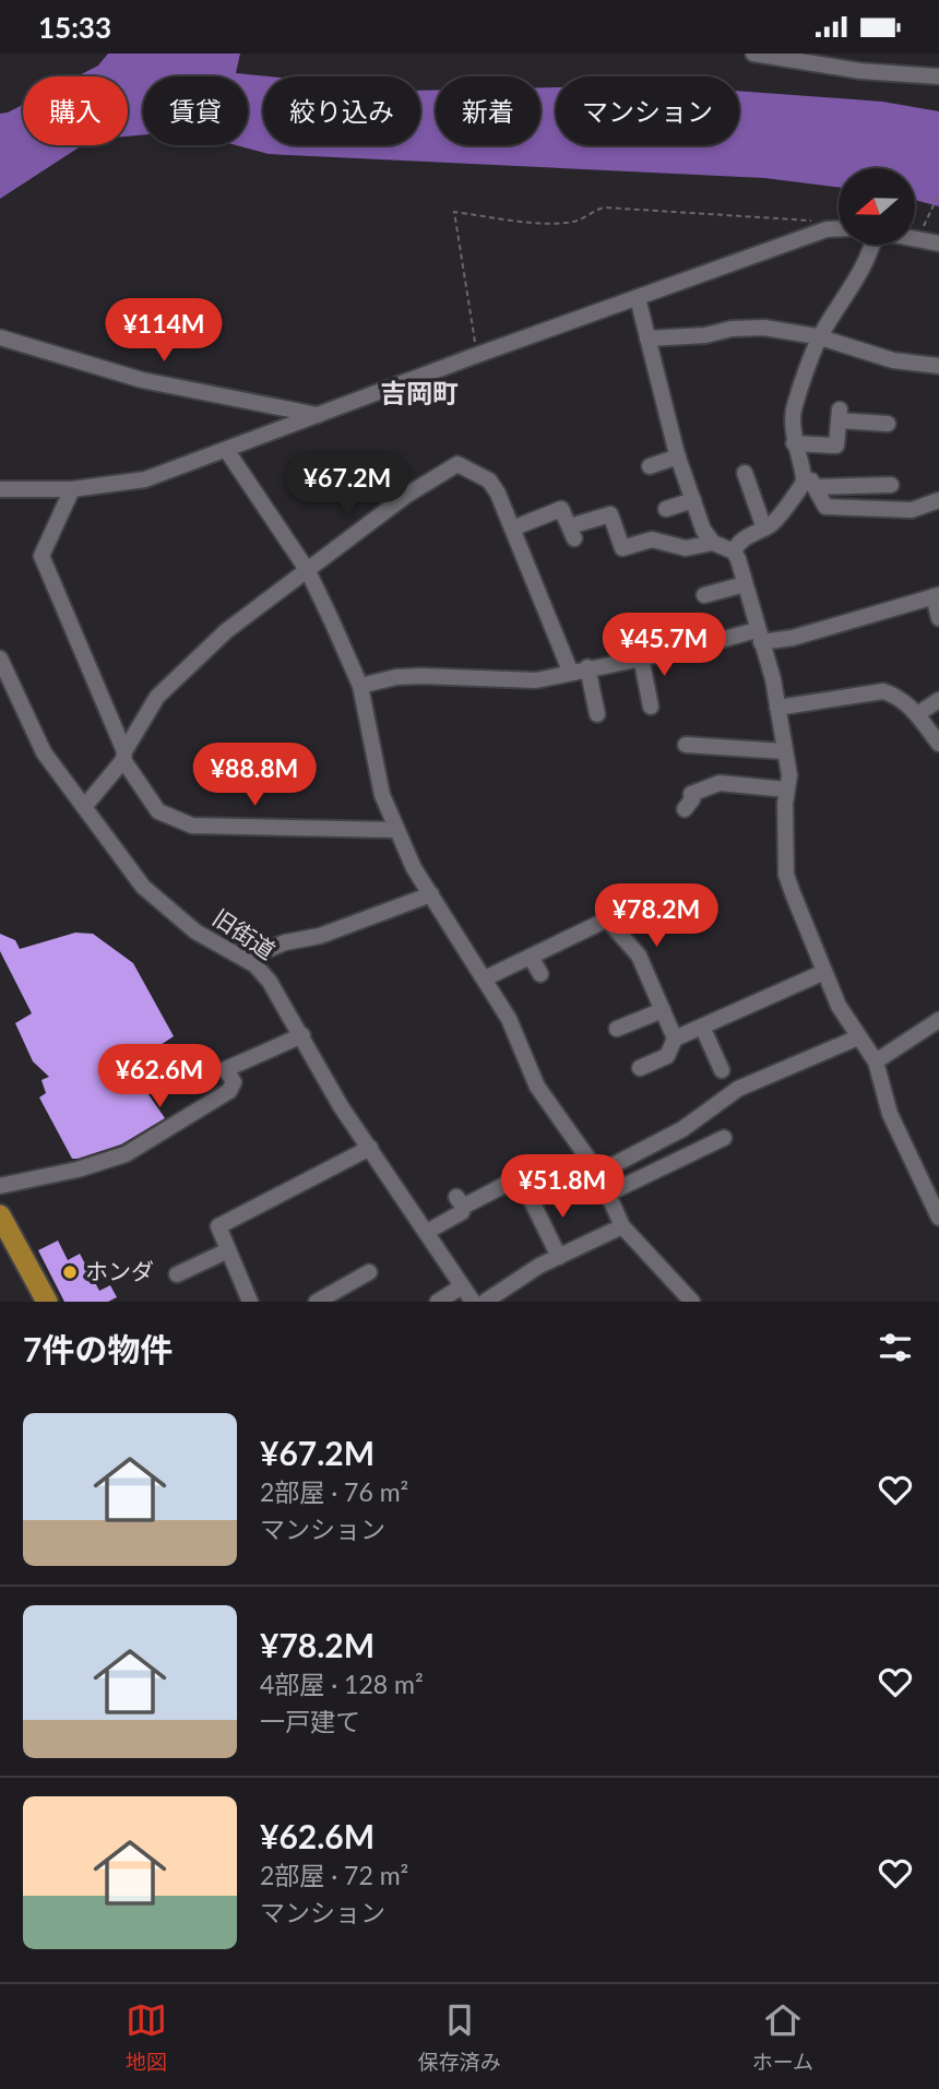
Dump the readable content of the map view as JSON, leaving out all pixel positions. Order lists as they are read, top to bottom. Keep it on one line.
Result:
{"streets":{"street":["旧街道"]},"districts":["吉岡町"],"places":["ホンダ"],"north":"left","page":{"status":"15:33","chip":["購入","賃貸","絞り込み","新着","マンション"],"price":["¥114M","¥67.2M","¥45.7M","¥88.8M","¥78.2M","¥62.6M","¥51.8M"],"heading":"7件の物件","list":[{"name":"¥67.2M","note":"2部屋 · 76 m² · マンション"},{"name":"¥78.2M","note":"4部屋 · 128 m² · 一戸建て"},{"name":"¥62.6M","note":"2部屋 · 72 m² · マンション"}],"tabs":["地図","保存済み","ホーム"]}}
